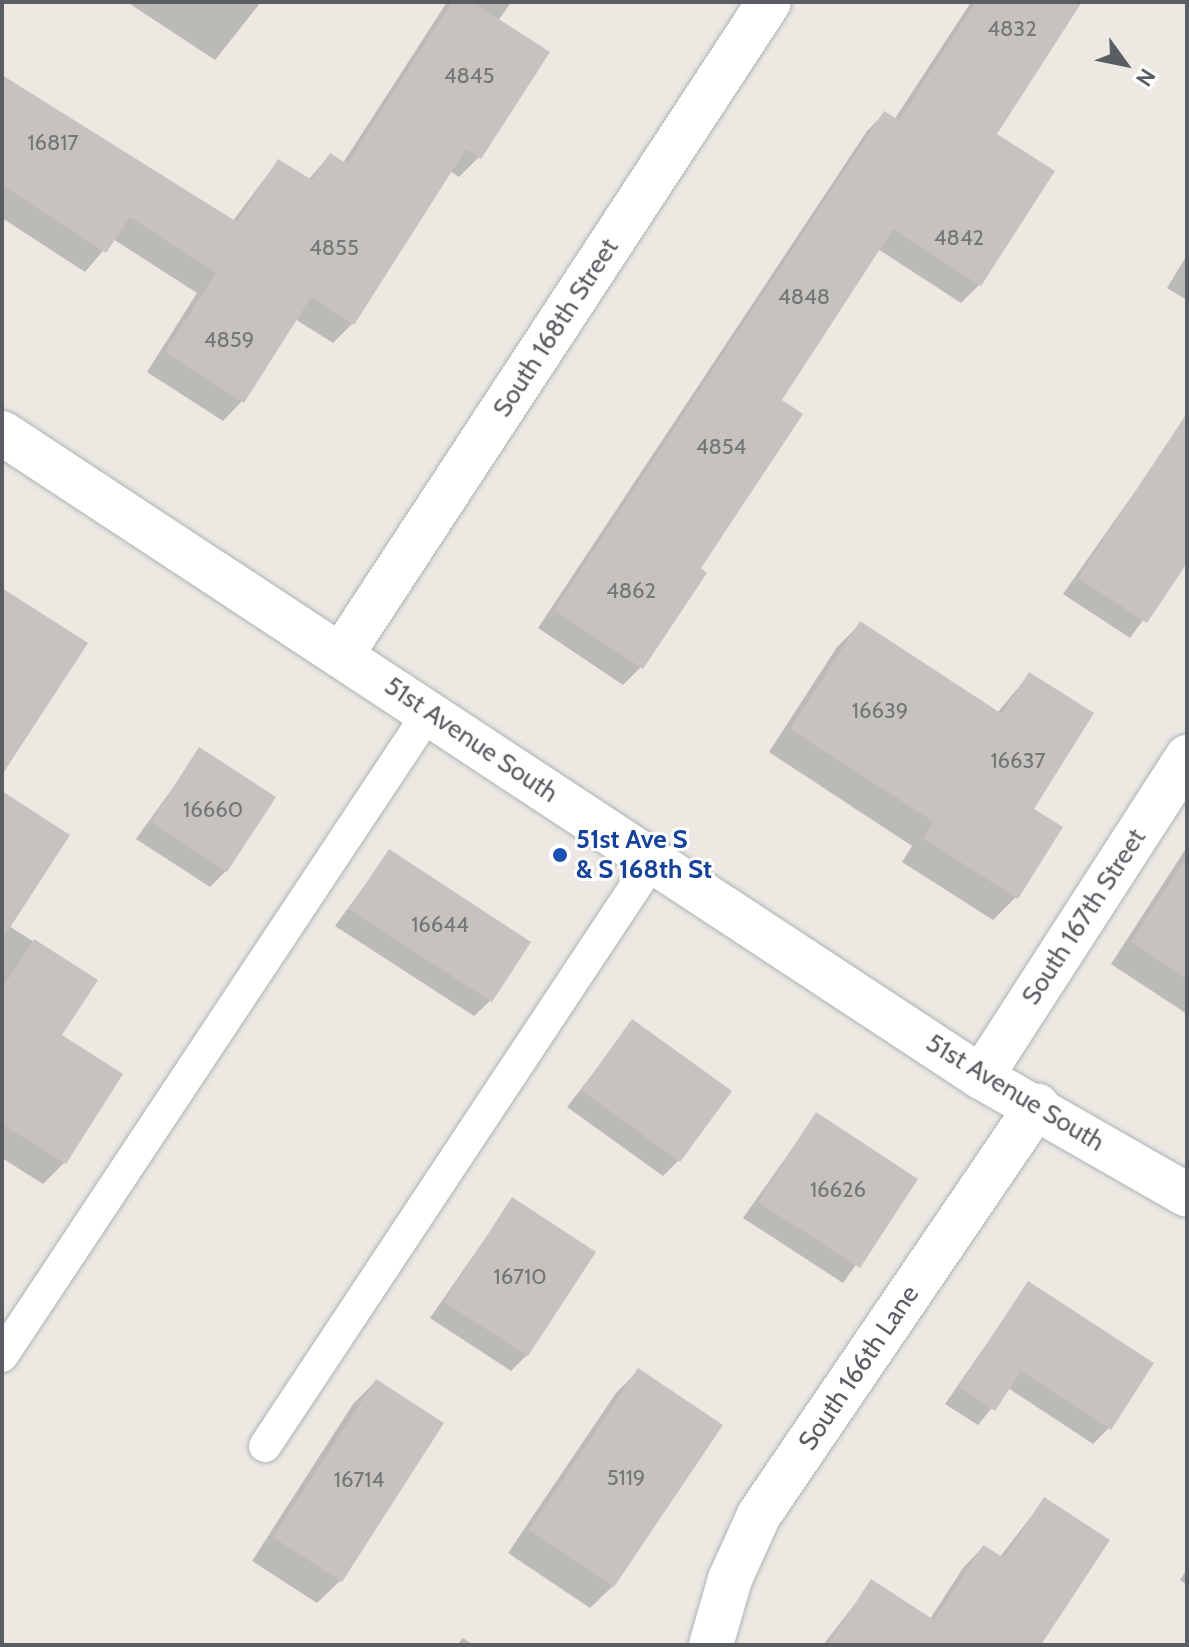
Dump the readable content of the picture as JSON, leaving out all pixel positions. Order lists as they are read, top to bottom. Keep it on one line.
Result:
{"streets":{"street":["South 168th Street","51st Avenue South","South 167th Street","South 166th Lane"]},"crossings":[["South 168th Street","51st Avenue South"],["51st Avenue South","South 167th Street"],["51st Avenue South","South 166th Lane"]],"places":["51st Ave S & S 168th St"],"house_numbers":["4832","4845","16817","4842","4855","4848","4859","4854","4862","16639","16637","16660","16644","16626","16710","5119","16714"],"north":"bottom right"}
